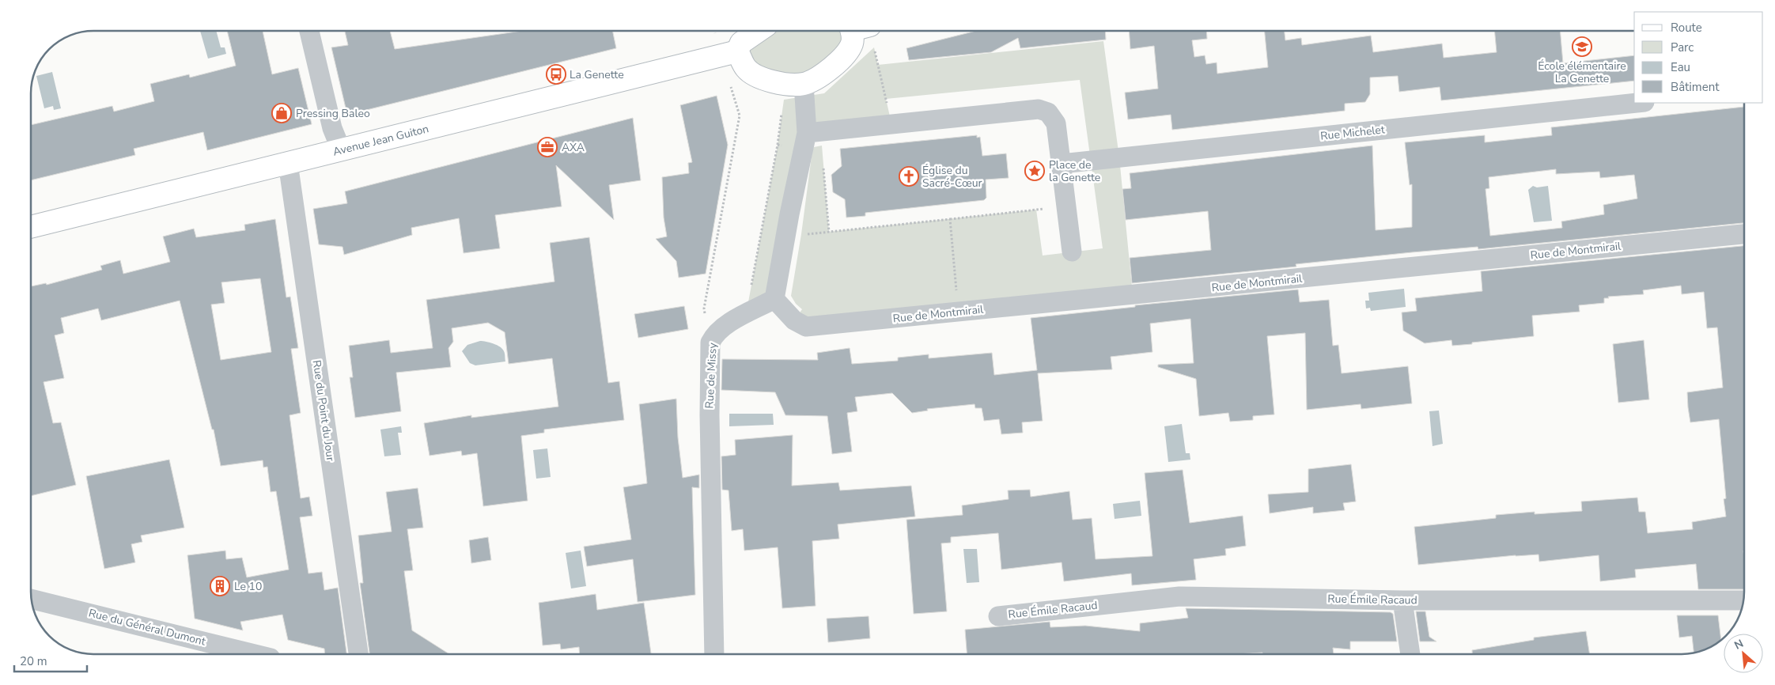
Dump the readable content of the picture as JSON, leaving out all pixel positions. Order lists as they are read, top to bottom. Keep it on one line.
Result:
{"streets":{"main road":["Avenue Jean Guiton"],"street":["Rue Michelet","Rue de Montmirail","Rue de Missy","Rue du Point du Jour","Rue Émile Racaud","Rue du Général Dumont"]},"crossings":[["Avenue Jean Guiton","Rue du Point du Jour"],["Rue de Montmirail","Rue de Missy"]],"places":{"school or university":["École élémentaire La Genette"],"bus stop":["La Genette"],"shop":["Pressing Baleo"],"office":["AXA"],"place":["Place de la Genette"],"church":["Église du Sacré-Cœur"],"building":["Le 10"]},"legend":["Route","Parc","Eau","Bâtiment"],"scale_bar":"20 m","north":"top left"}
